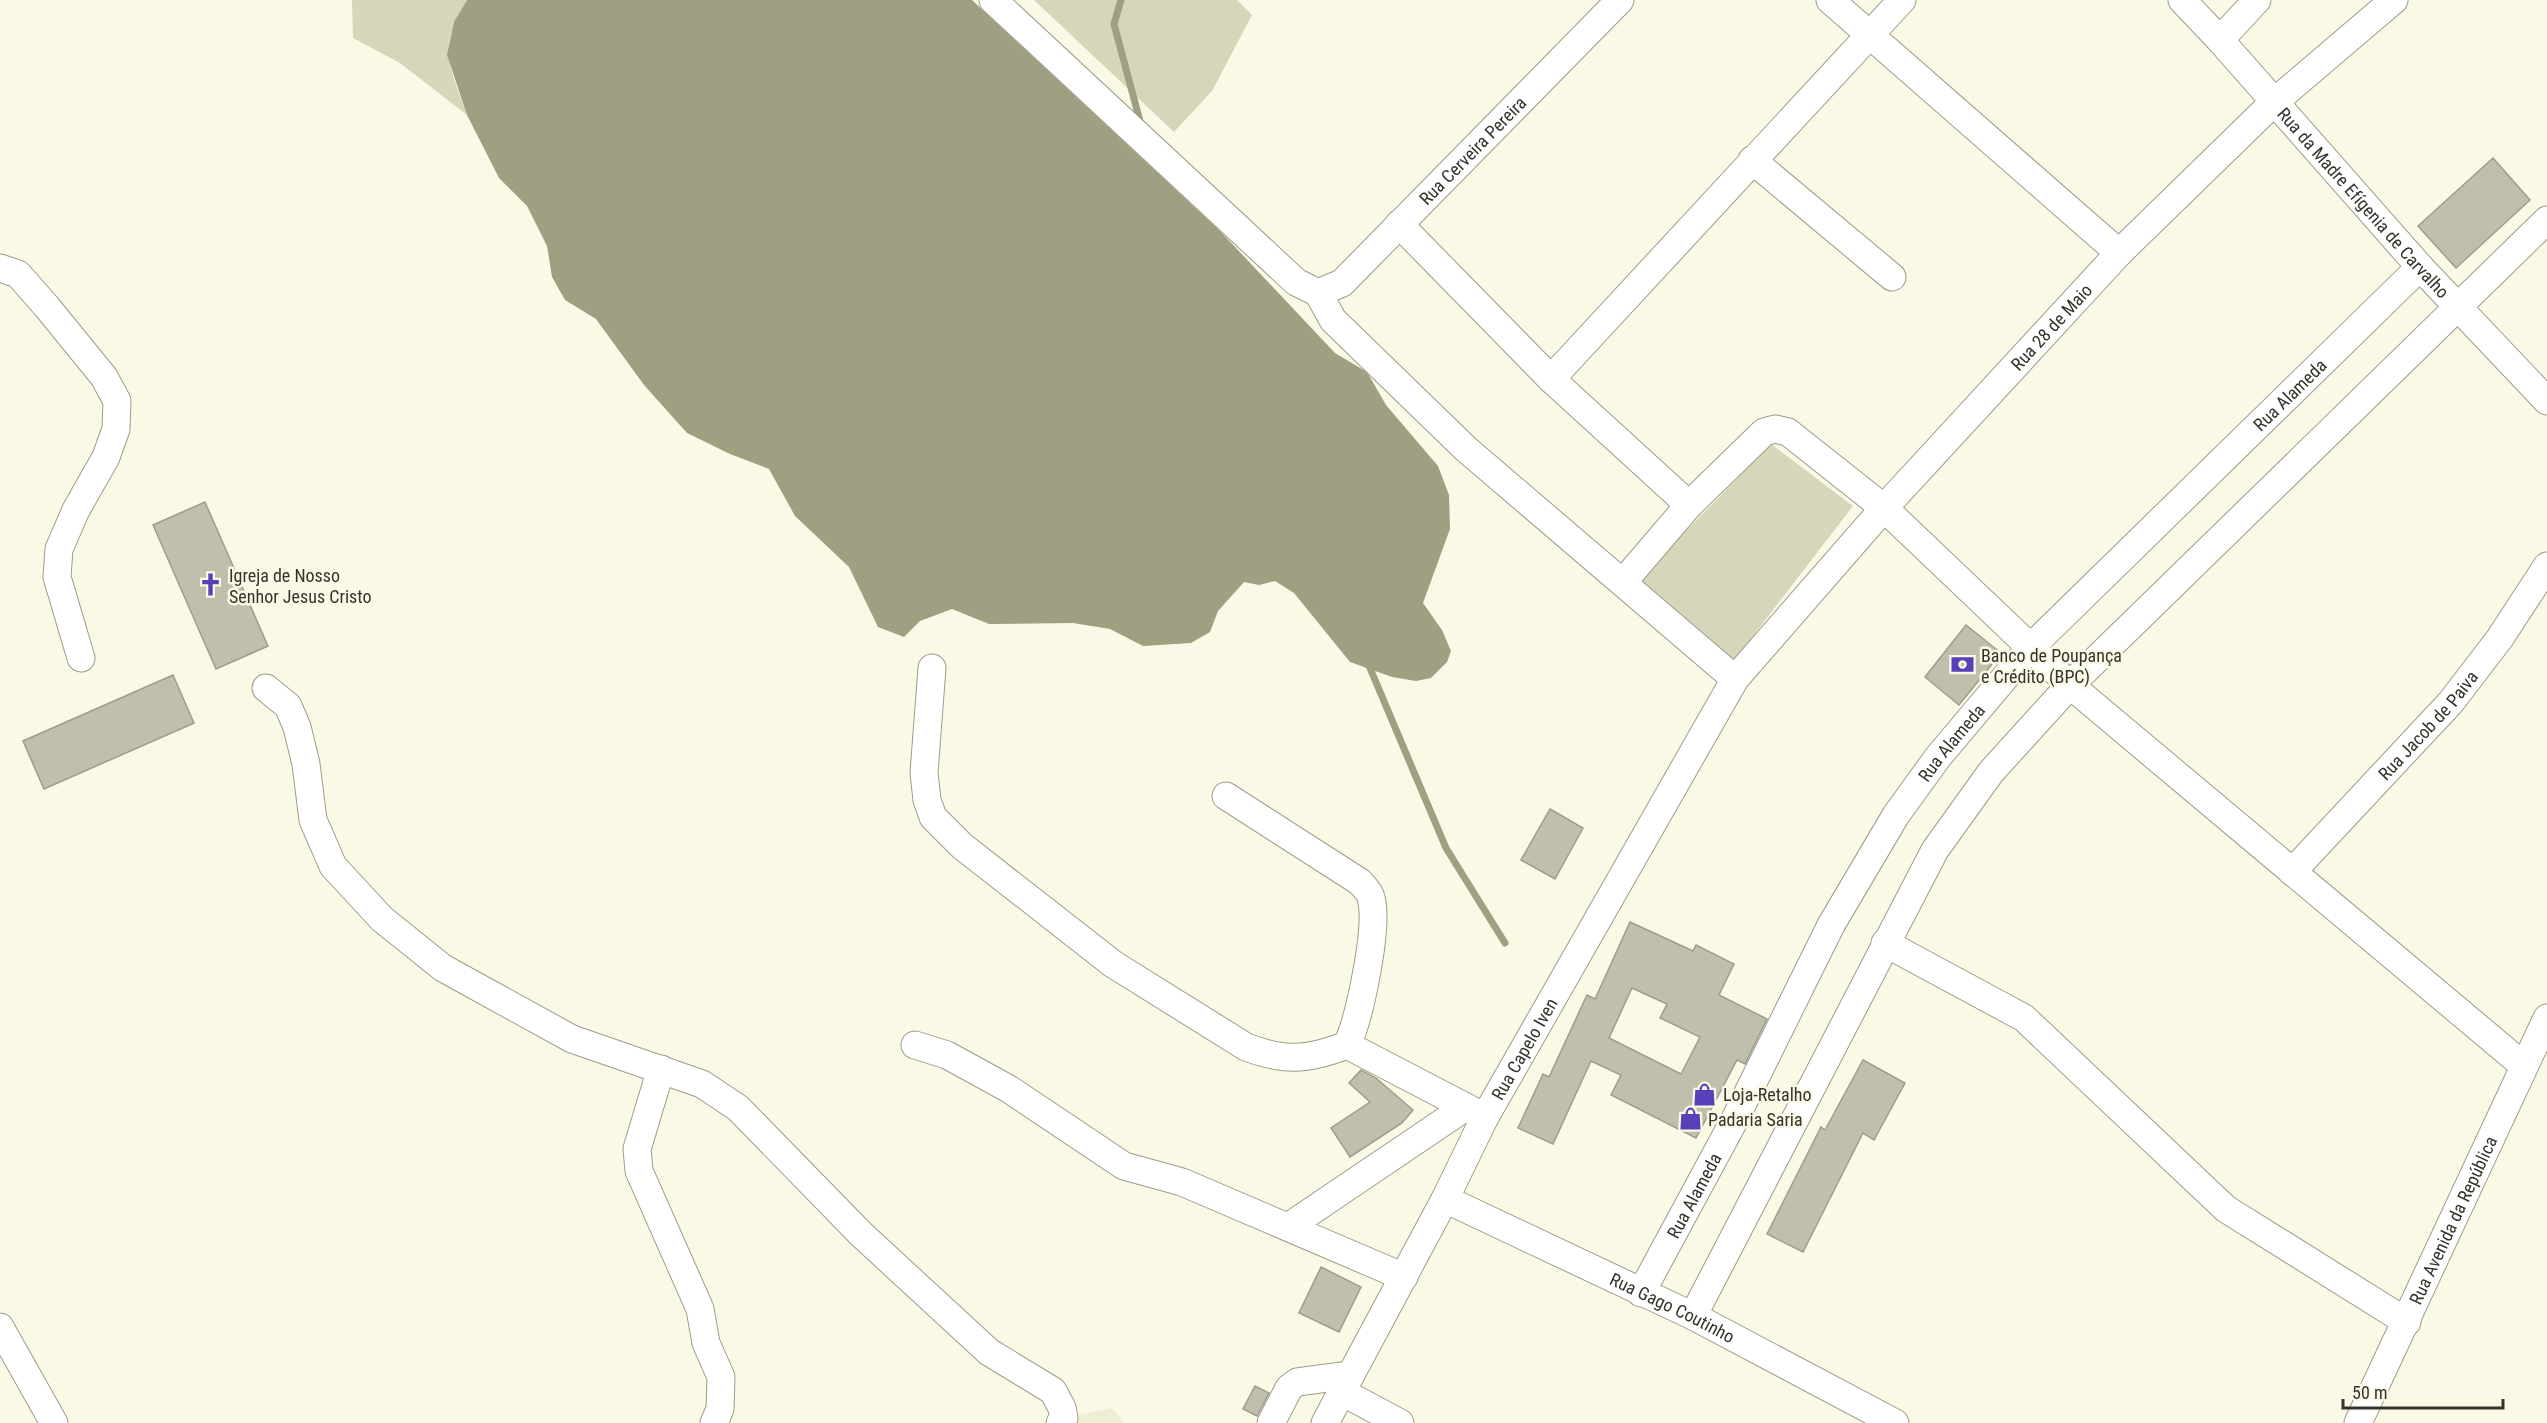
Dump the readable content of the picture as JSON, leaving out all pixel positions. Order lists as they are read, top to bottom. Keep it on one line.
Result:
{"streets":{"street":["Rua Cerveira Pereira","Rua da Madre Efígenia de Carvalho","Rua 28 de Maio","Rua Alameda","Rua Jacob de Paiva","Rua Capelo Iven","Rua Avenida da República","Rua Gago Coutinho"]},"crossings":[["Rua da Madre Efígenia de Carvalho","Rua 28 de Maio"],["Rua da Madre Efígenia de Carvalho","Rua Alameda"],["Rua 28 de Maio","Rua Capelo Iven"],["Rua Alameda","Rua Gago Coutinho"],["Rua Capelo Iven","Rua Gago Coutinho"]],"places":{"church":["Igreja de Nosso Senhor Jesus Cristo"],"bank":["Banco de Poupança e Crédito (BPC)"],"shop":["Loja-Retalho","Padaria Saria"]},"scale_bar":"50 m"}
